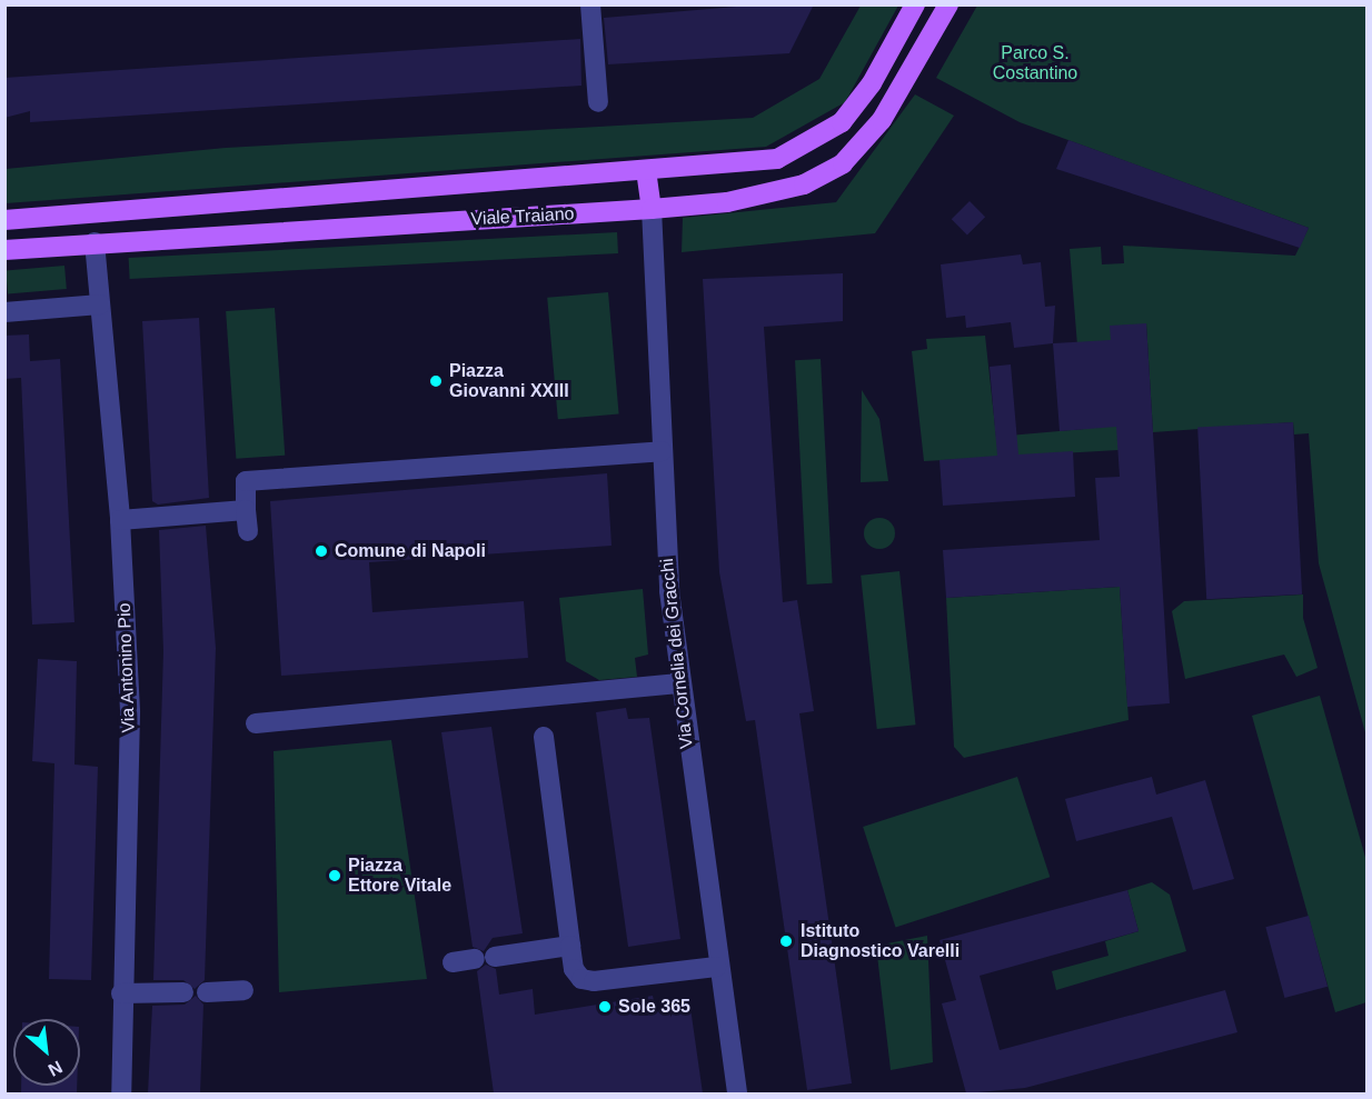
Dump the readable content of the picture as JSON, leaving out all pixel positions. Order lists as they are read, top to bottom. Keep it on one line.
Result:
{"streets":{"main road":["Viale Traiano"],"street":["Via Cornelia dei Gracchi","Via Antonino Pio"]},"crossings":[["Viale Traiano","Via Cornelia dei Gracchi"],["Viale Traiano","Via Antonino Pio"]],"parks":["Parco S. Costantino"],"places":["Piazza Giovanni XXIII","Comune di Napoli","Piazza Ettore Vitale","Istituto Diagnostico Varelli","Sole 365"],"north":"bottom right"}
